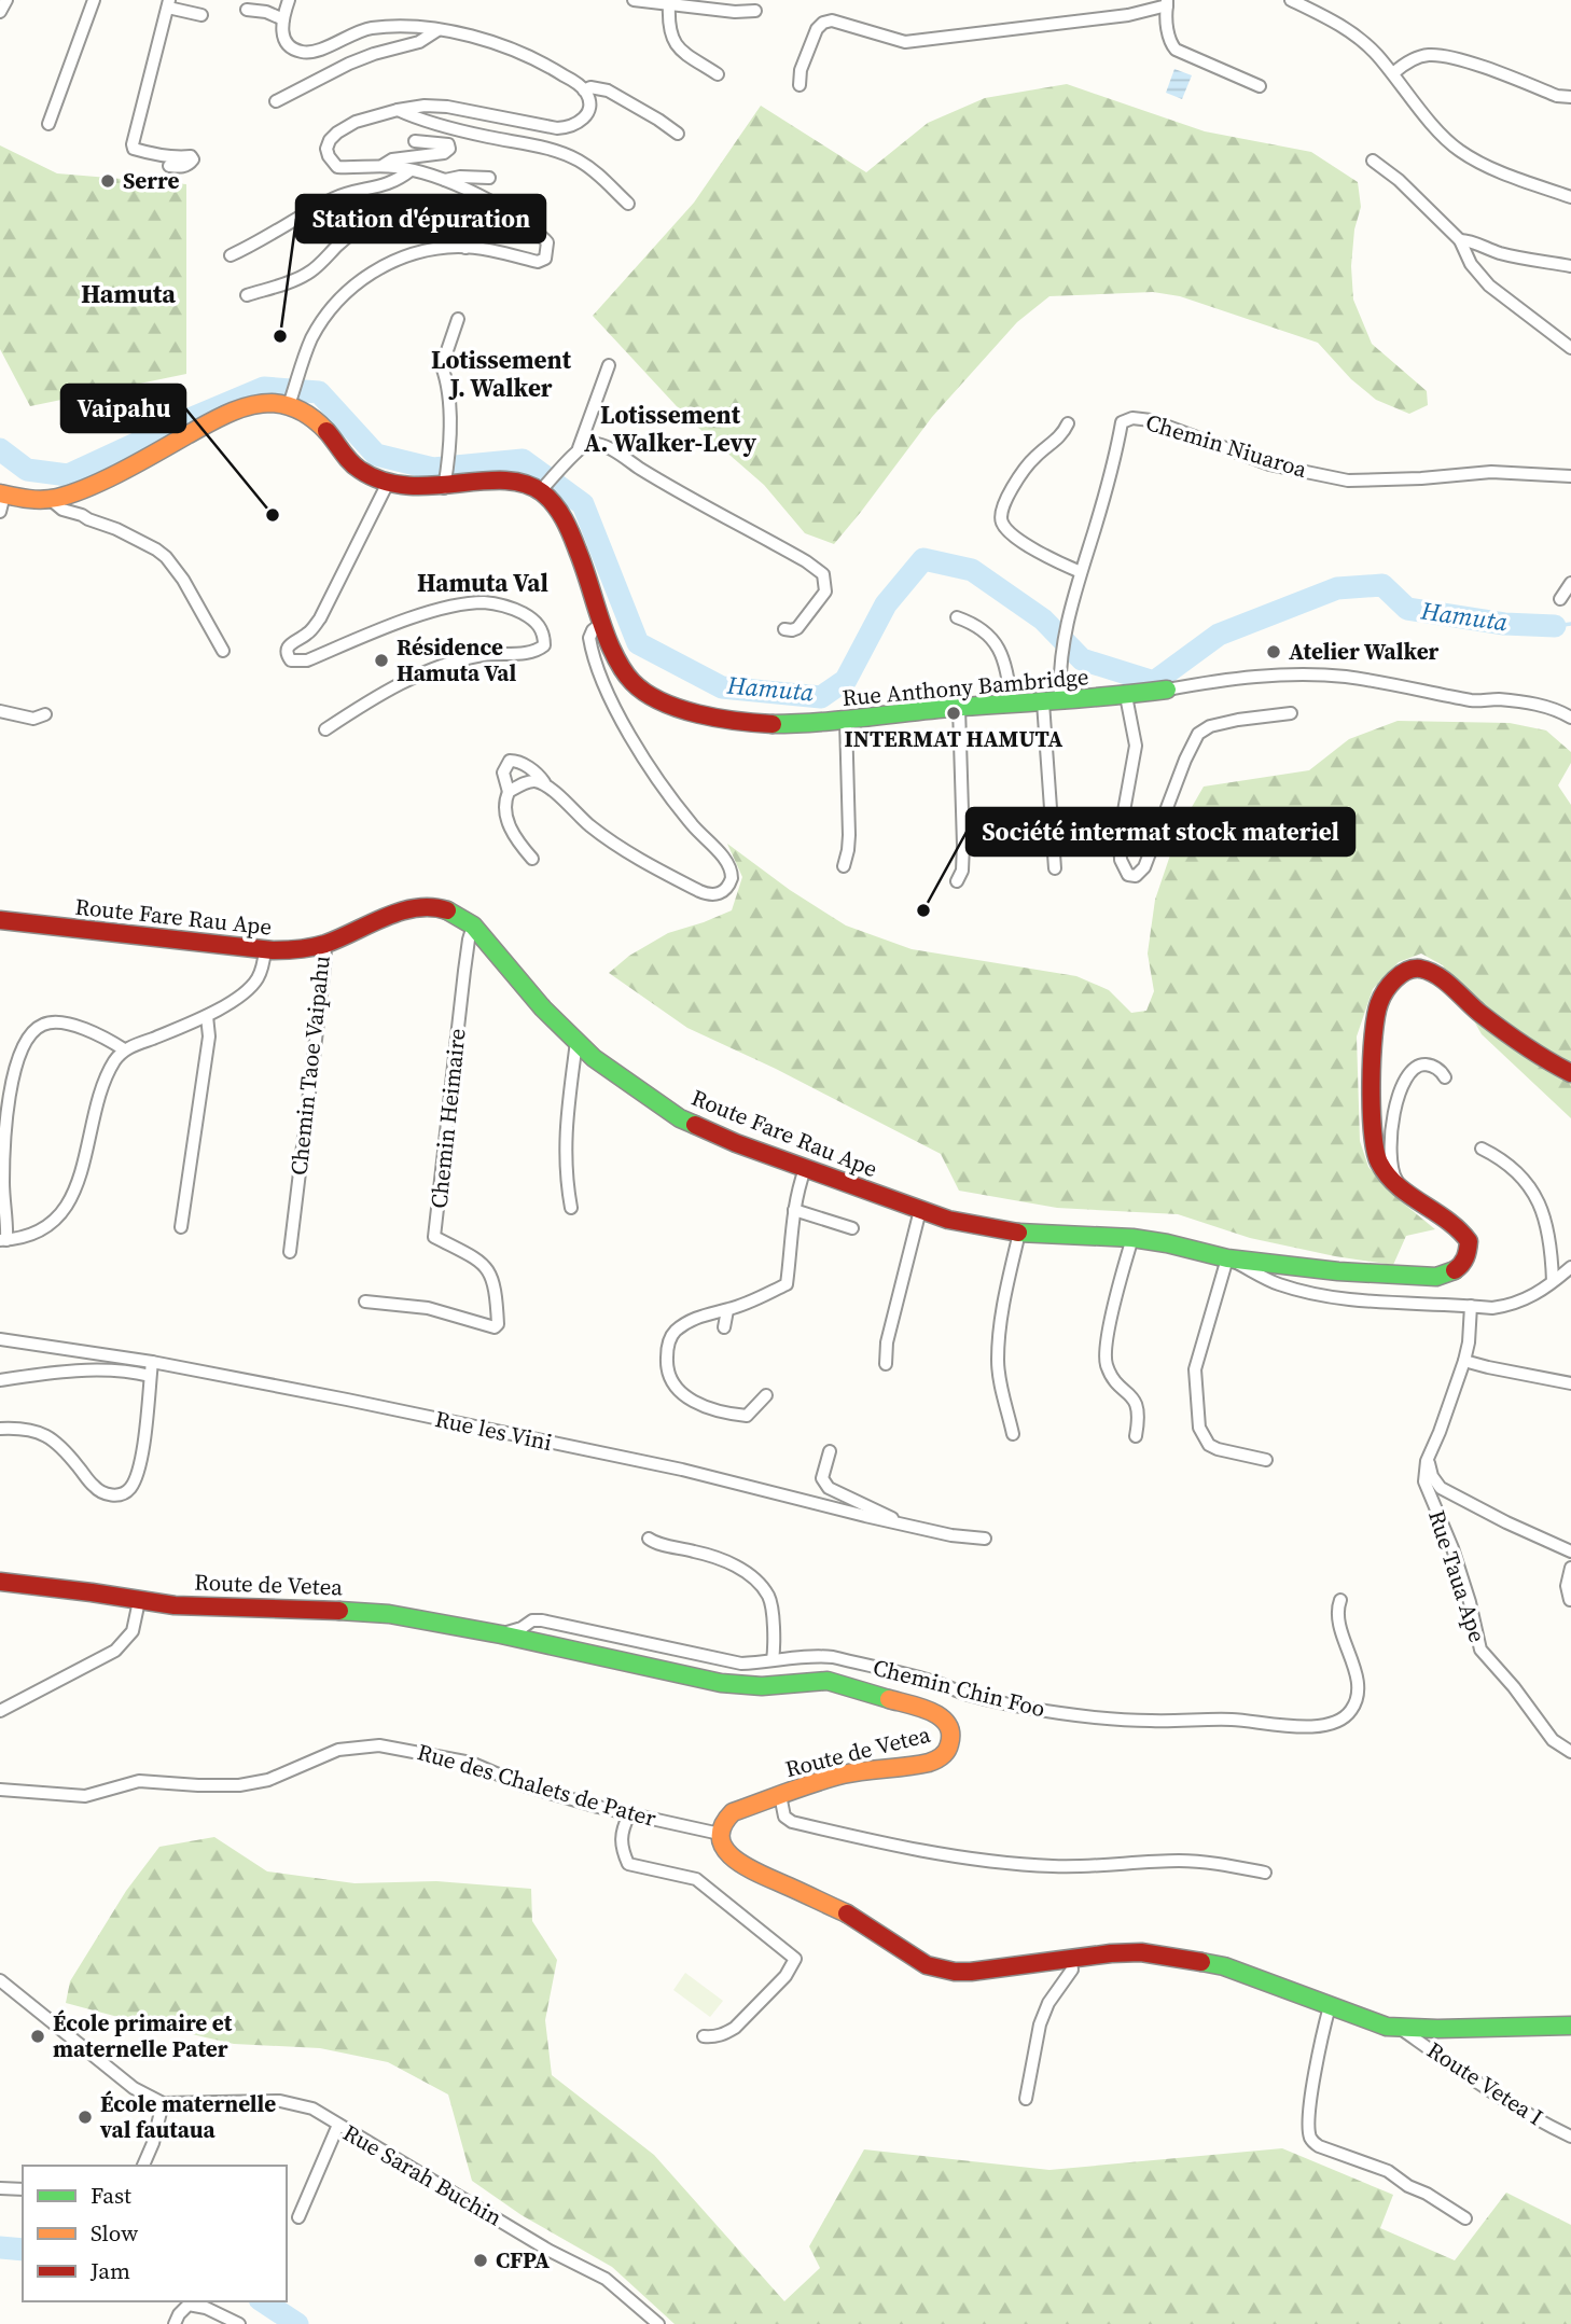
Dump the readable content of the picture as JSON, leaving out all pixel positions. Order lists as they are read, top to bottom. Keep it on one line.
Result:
{"streets":{"street":["Chemin Niuaroa","Rue Anthony Bambridge","Route Fare Rau Ape","Chemin Taoe Vaipahu","Chemin Heimaire","Rue les Vini","Rue Taua Ape","Route de Vetea","Chemin Chin Foo","Rue des Chalets de Pater","Route Vetea I","Rue Sarah Buchin"]},"crossings":[["Chemin Niuaroa","Rue Anthony Bambridge"],["Route Fare Rau Ape","Chemin Taoe Vaipahu"],["Route Fare Rau Ape","Chemin Heimaire"],["Route de Vetea","Chemin Chin Foo"],["Route de Vetea","Rue des Chalets de Pater"]],"districts":["Hamuta","Lotissement J. Walker","Lotissement A. Walker-Levy","Hamuta Val"],"water":["Hamuta"],"places":["Serre","Station d'épuration","Vaipahu","Atelier Walker","Résidence Hamuta Val","INTERMAT HAMUTA","Société intermat stock materiel","École primaire et maternelle Pater","École maternelle val fautaua","CFPA"],"legend":["Fast","Slow","Jam"]}
